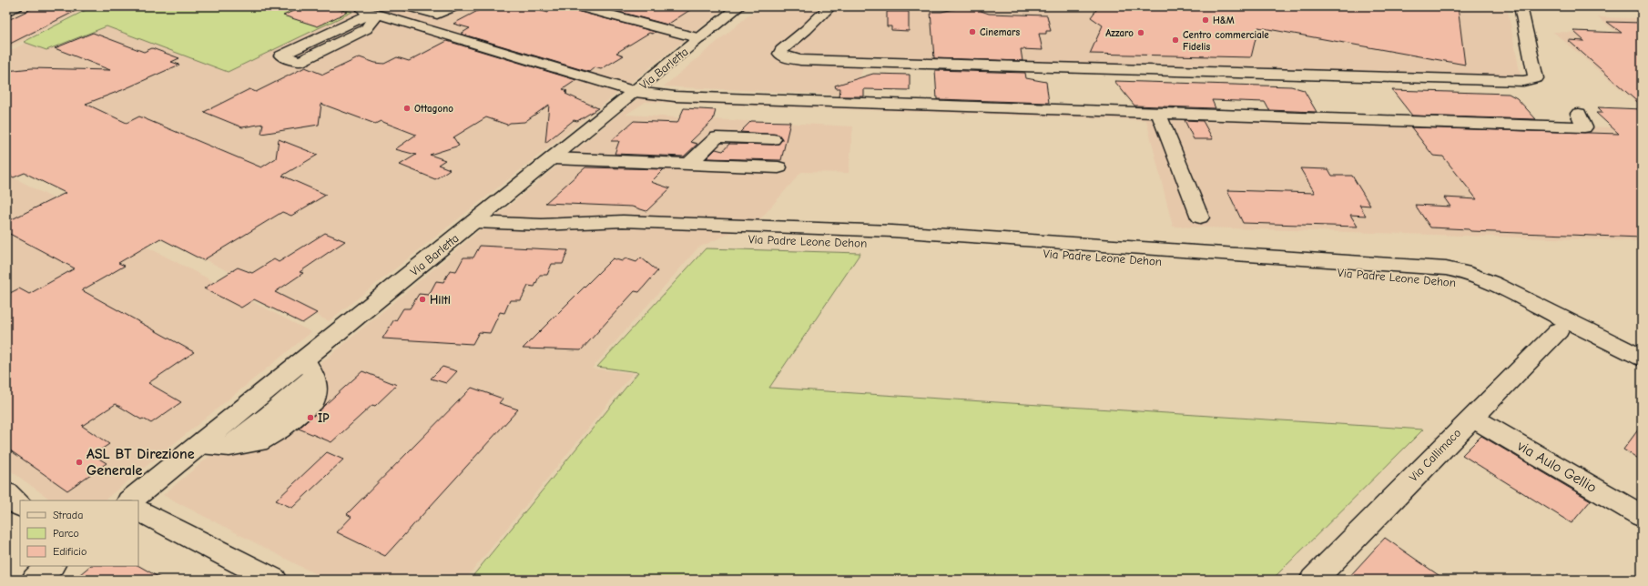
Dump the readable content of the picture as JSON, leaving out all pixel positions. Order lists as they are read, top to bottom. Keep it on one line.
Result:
{"streets":{"street":["Via Barletta","Via Padre Leone Dehon","Via Callimaco","via Aulo Gellio"]},"crossings":[["Via Barletta","Via Padre Leone Dehon"],["Via Padre Leone Dehon","Via Callimaco"],["Via Callimaco","via Aulo Gellio"]],"places":["H&M","Cinemars","Azzaro","Centro commerciale Fidelis","Ottagono","Hilti","IP","ASL BT Direzione Generale"],"legend":["Strada","Parco","Edificio"]}
